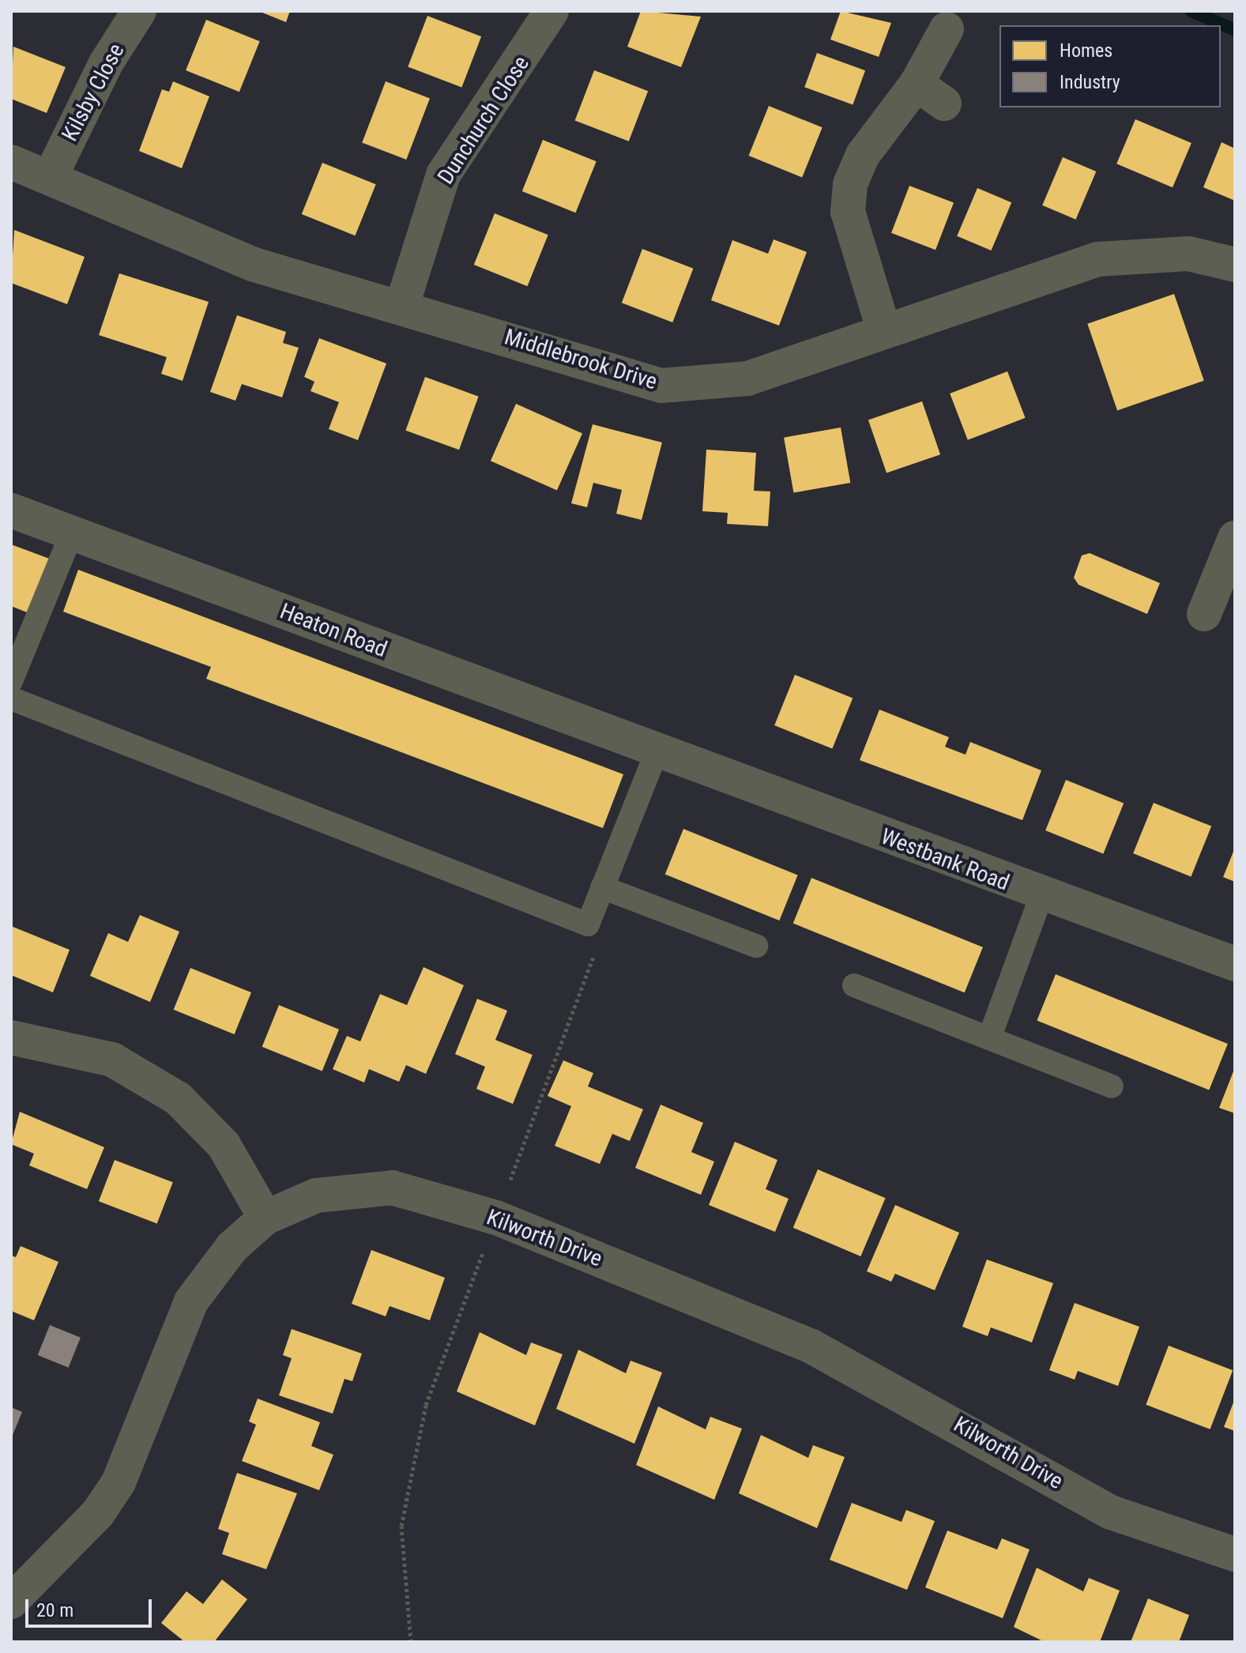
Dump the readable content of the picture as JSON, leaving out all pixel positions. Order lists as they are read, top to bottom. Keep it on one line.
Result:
{"streets":{"street":["Kilsby Close","Dunchurch Close","Middlebrook Drive","Heaton Road","Westbank Road","Kilworth Drive"]},"crossings":[["Kilsby Close","Middlebrook Drive"],["Dunchurch Close","Middlebrook Drive"],["Heaton Road","Westbank Road"]],"legend":["Homes","Industry"],"scale_bar":"20 m"}
